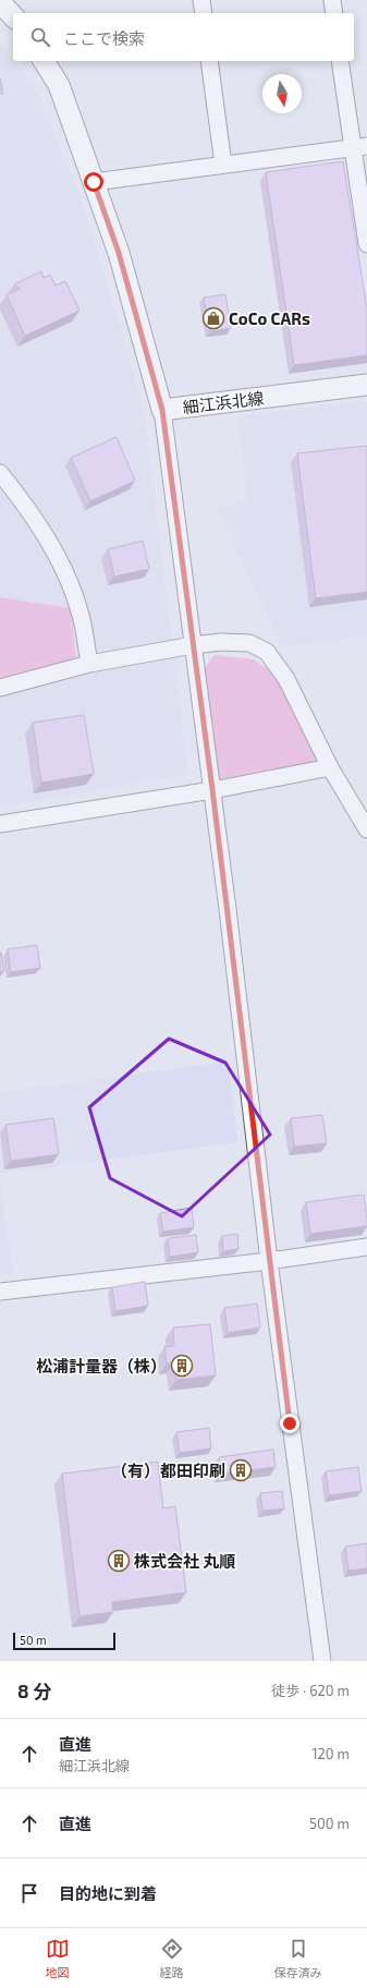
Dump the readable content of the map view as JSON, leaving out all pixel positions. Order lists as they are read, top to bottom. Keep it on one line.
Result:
{"streets":{"main road":["細江浜北線"]},"places":{"shop":["CoCo CARs"],"building":["松浦計量器（株）","（有）都田印刷","株式会社 丸順"]},"scale_bar":"50 m","north":"bottom","page":{"search":"ここで検索","scale":"50 m","heading":["8 分","徒歩 · 620 m"],"list":[["直進","細江浜北線","120 m"],["直進","500 m"],"目的地に到着"],"nav":["地図","経路","保存済み"]}}
